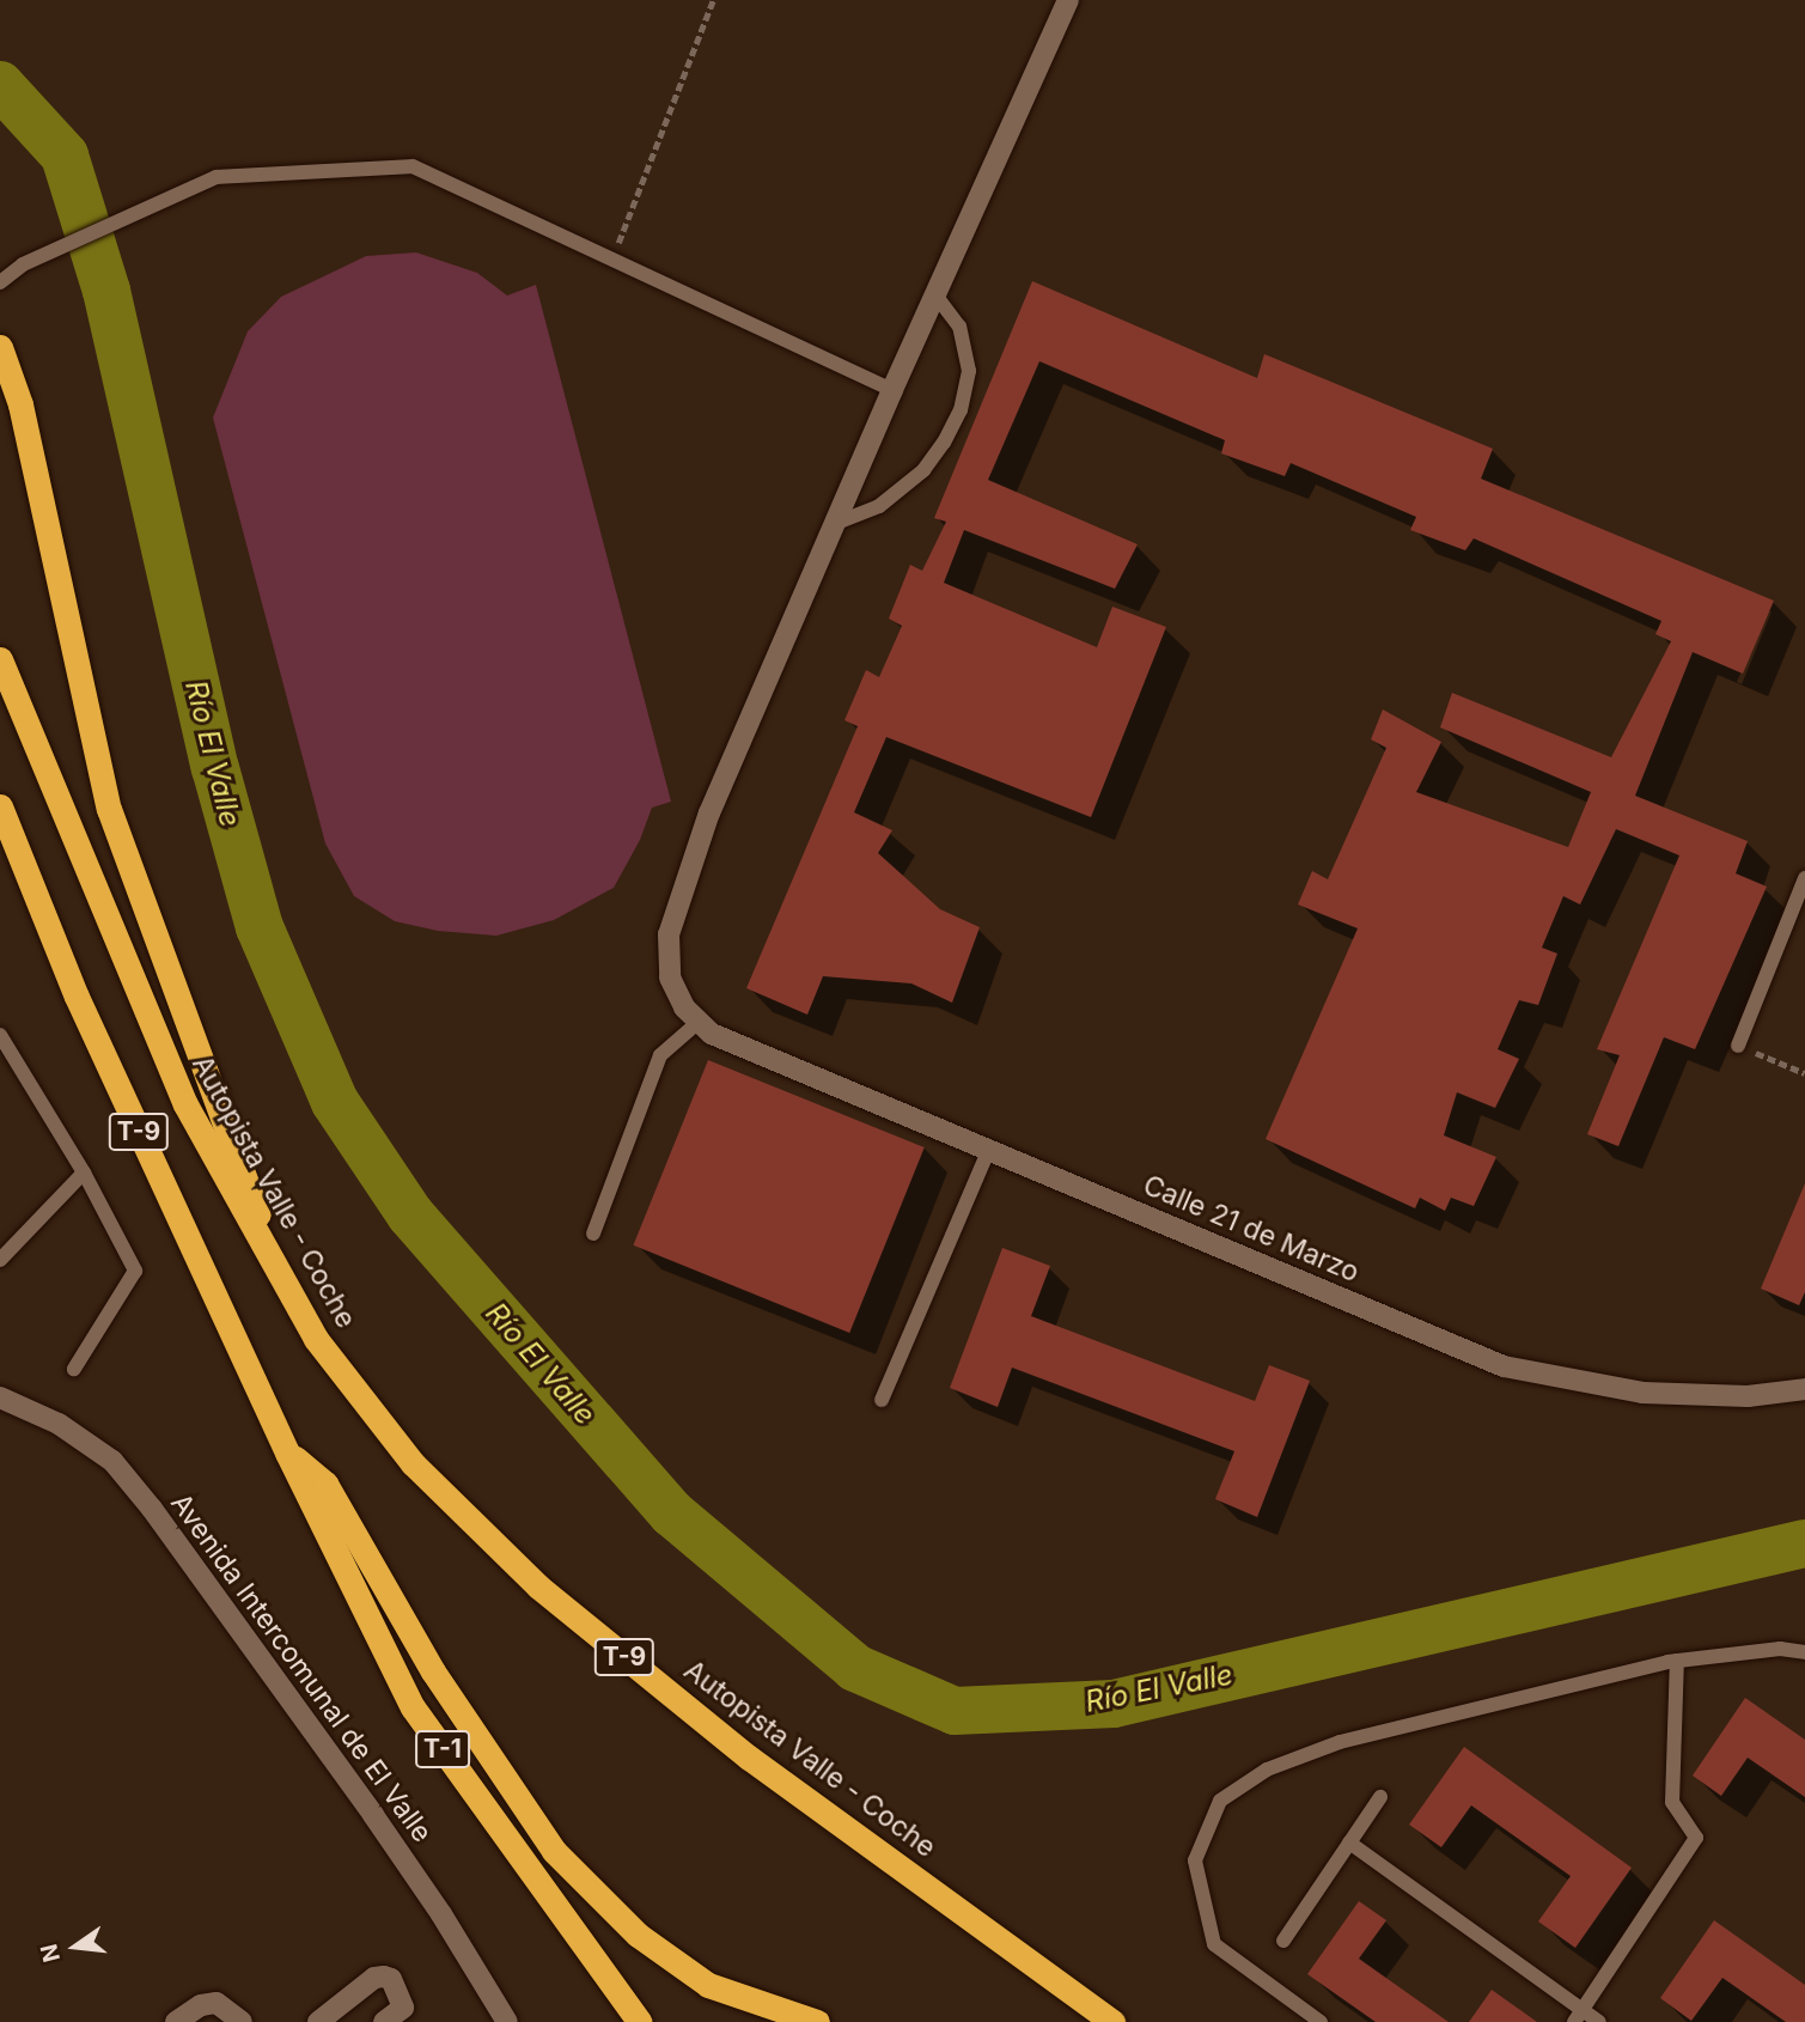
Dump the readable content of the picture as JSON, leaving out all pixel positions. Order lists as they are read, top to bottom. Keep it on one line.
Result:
{"streets":{"highway":["T-9","Autopista Valle - Coche","T-1"],"street":["Calle 21 de Marzo","Avenida Intercomunal de El Valle"]},"crossings":[["T-9","T-1"]],"water":["Río El Valle"],"north":"left"}
